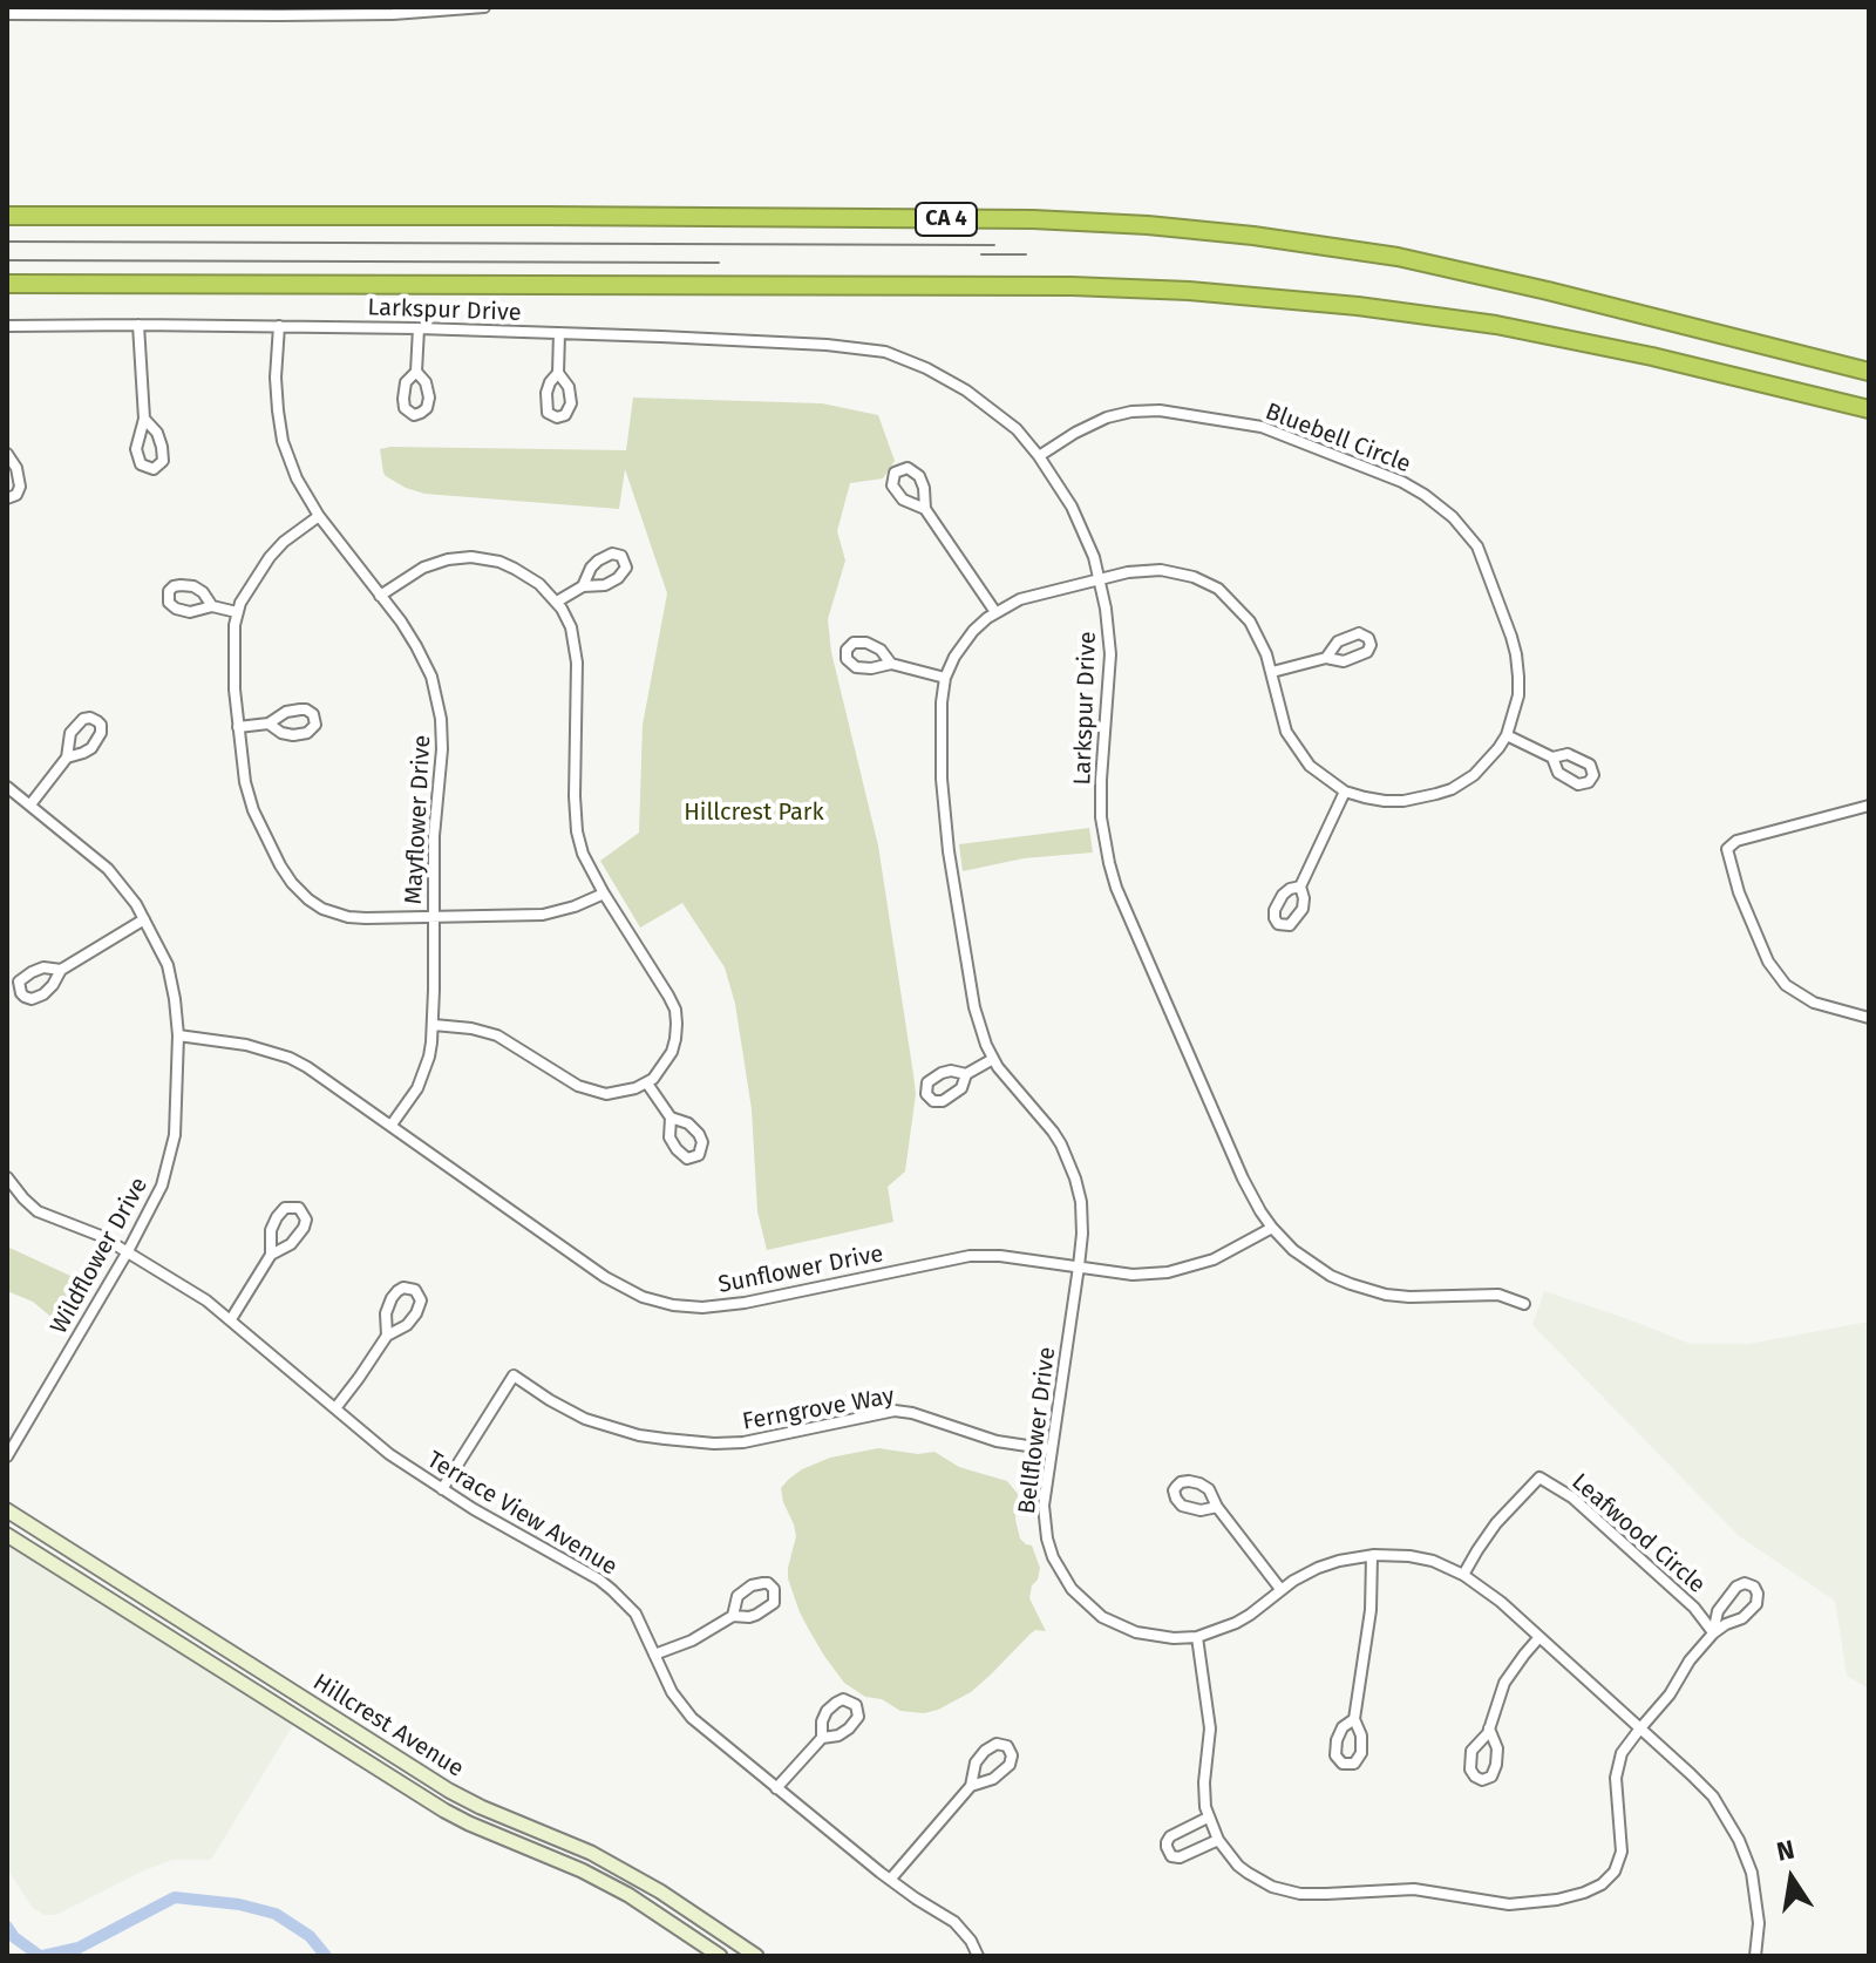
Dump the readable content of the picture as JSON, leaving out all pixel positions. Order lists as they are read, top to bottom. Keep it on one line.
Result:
{"streets":{"highway":["CA 4"],"main road":["Hillcrest Avenue"],"street":["Larkspur Drive","Bluebell Circle","Mayflower Drive","Wildflower Drive","Sunflower Drive","Ferngrove Way","Bellflower Drive","Terrace View Avenue","Leafwood Circle"]},"crossings":[["Larkspur Drive","Bluebell Circle"],["Larkspur Drive","Mayflower Drive"],["Larkspur Drive","Sunflower Drive"],["Larkspur Drive","Bellflower Drive"],["Bluebell Circle","Bellflower Drive"],["Mayflower Drive","Sunflower Drive"],["Wildflower Drive","Sunflower Drive"],["Wildflower Drive","Terrace View Avenue"],["Sunflower Drive","Bellflower Drive"],["Ferngrove Way","Bellflower Drive"],["Ferngrove Way","Terrace View Avenue"],["Bellflower Drive","Leafwood Circle"]],"parks":["Hillcrest Park"],"north":"top"}
